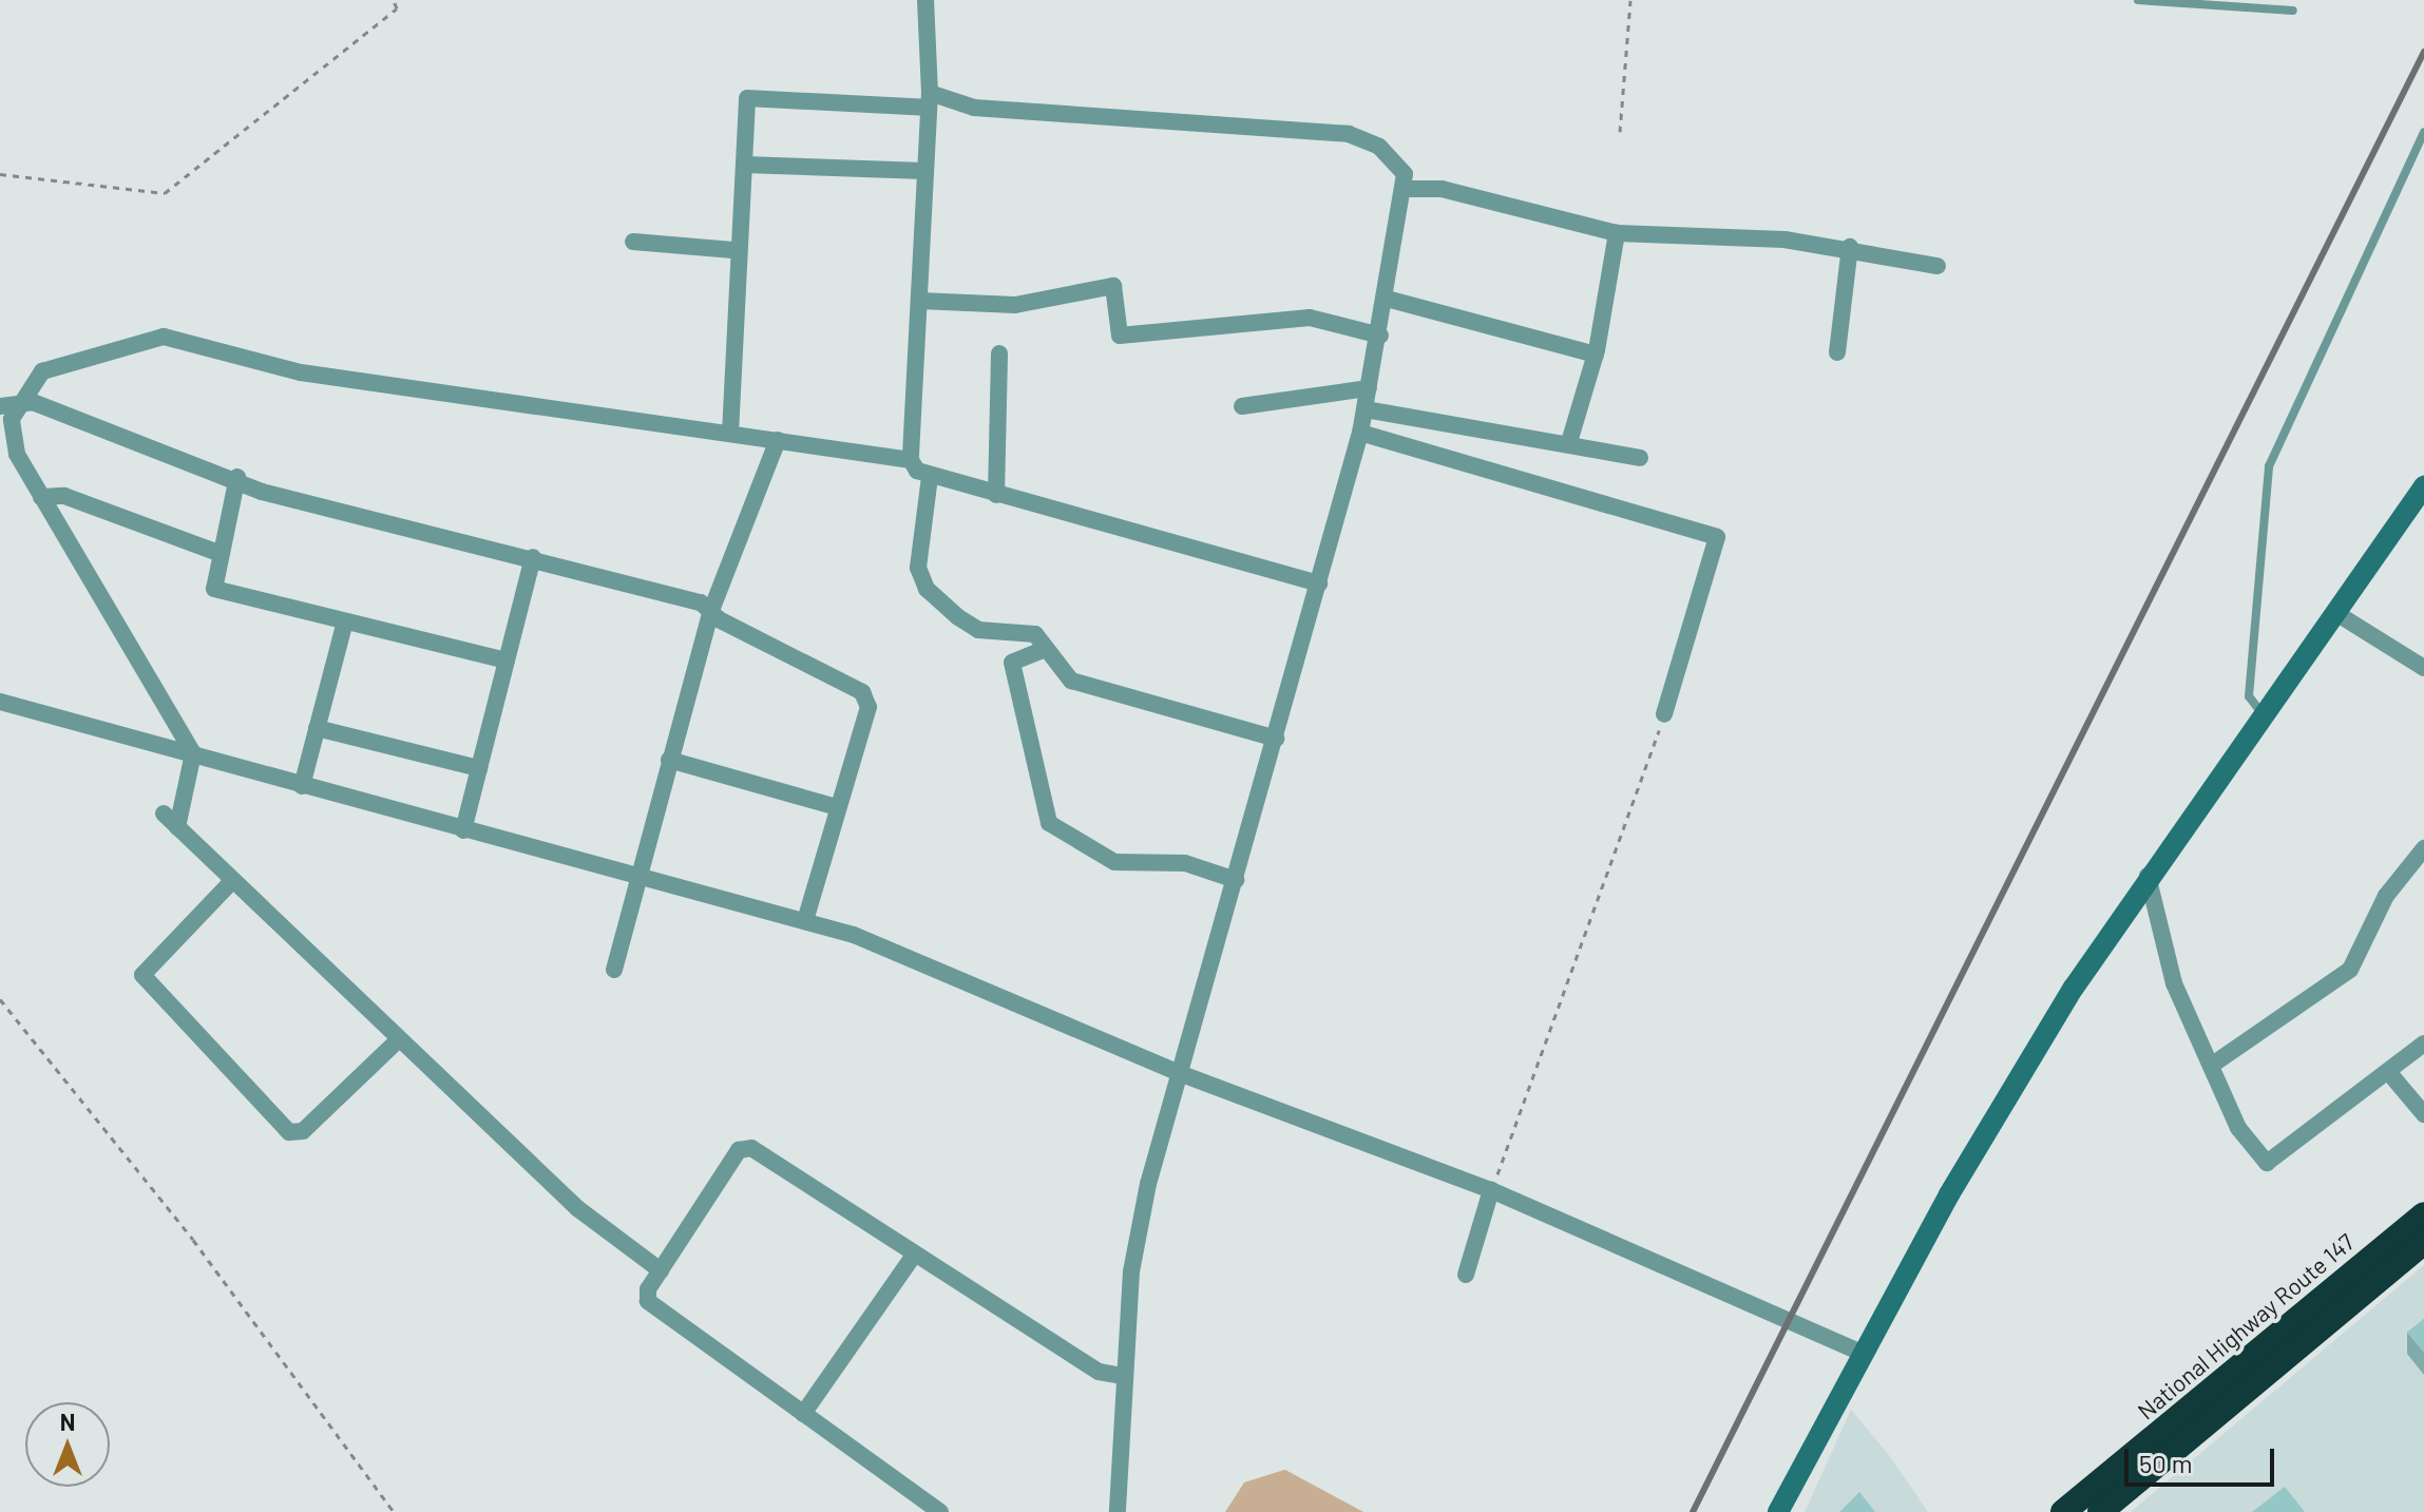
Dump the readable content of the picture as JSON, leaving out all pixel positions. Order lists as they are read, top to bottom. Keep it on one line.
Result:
{"streets":{"highway":["National Highway Route 147"]},"scale_bar":"50 m","north":"top"}
